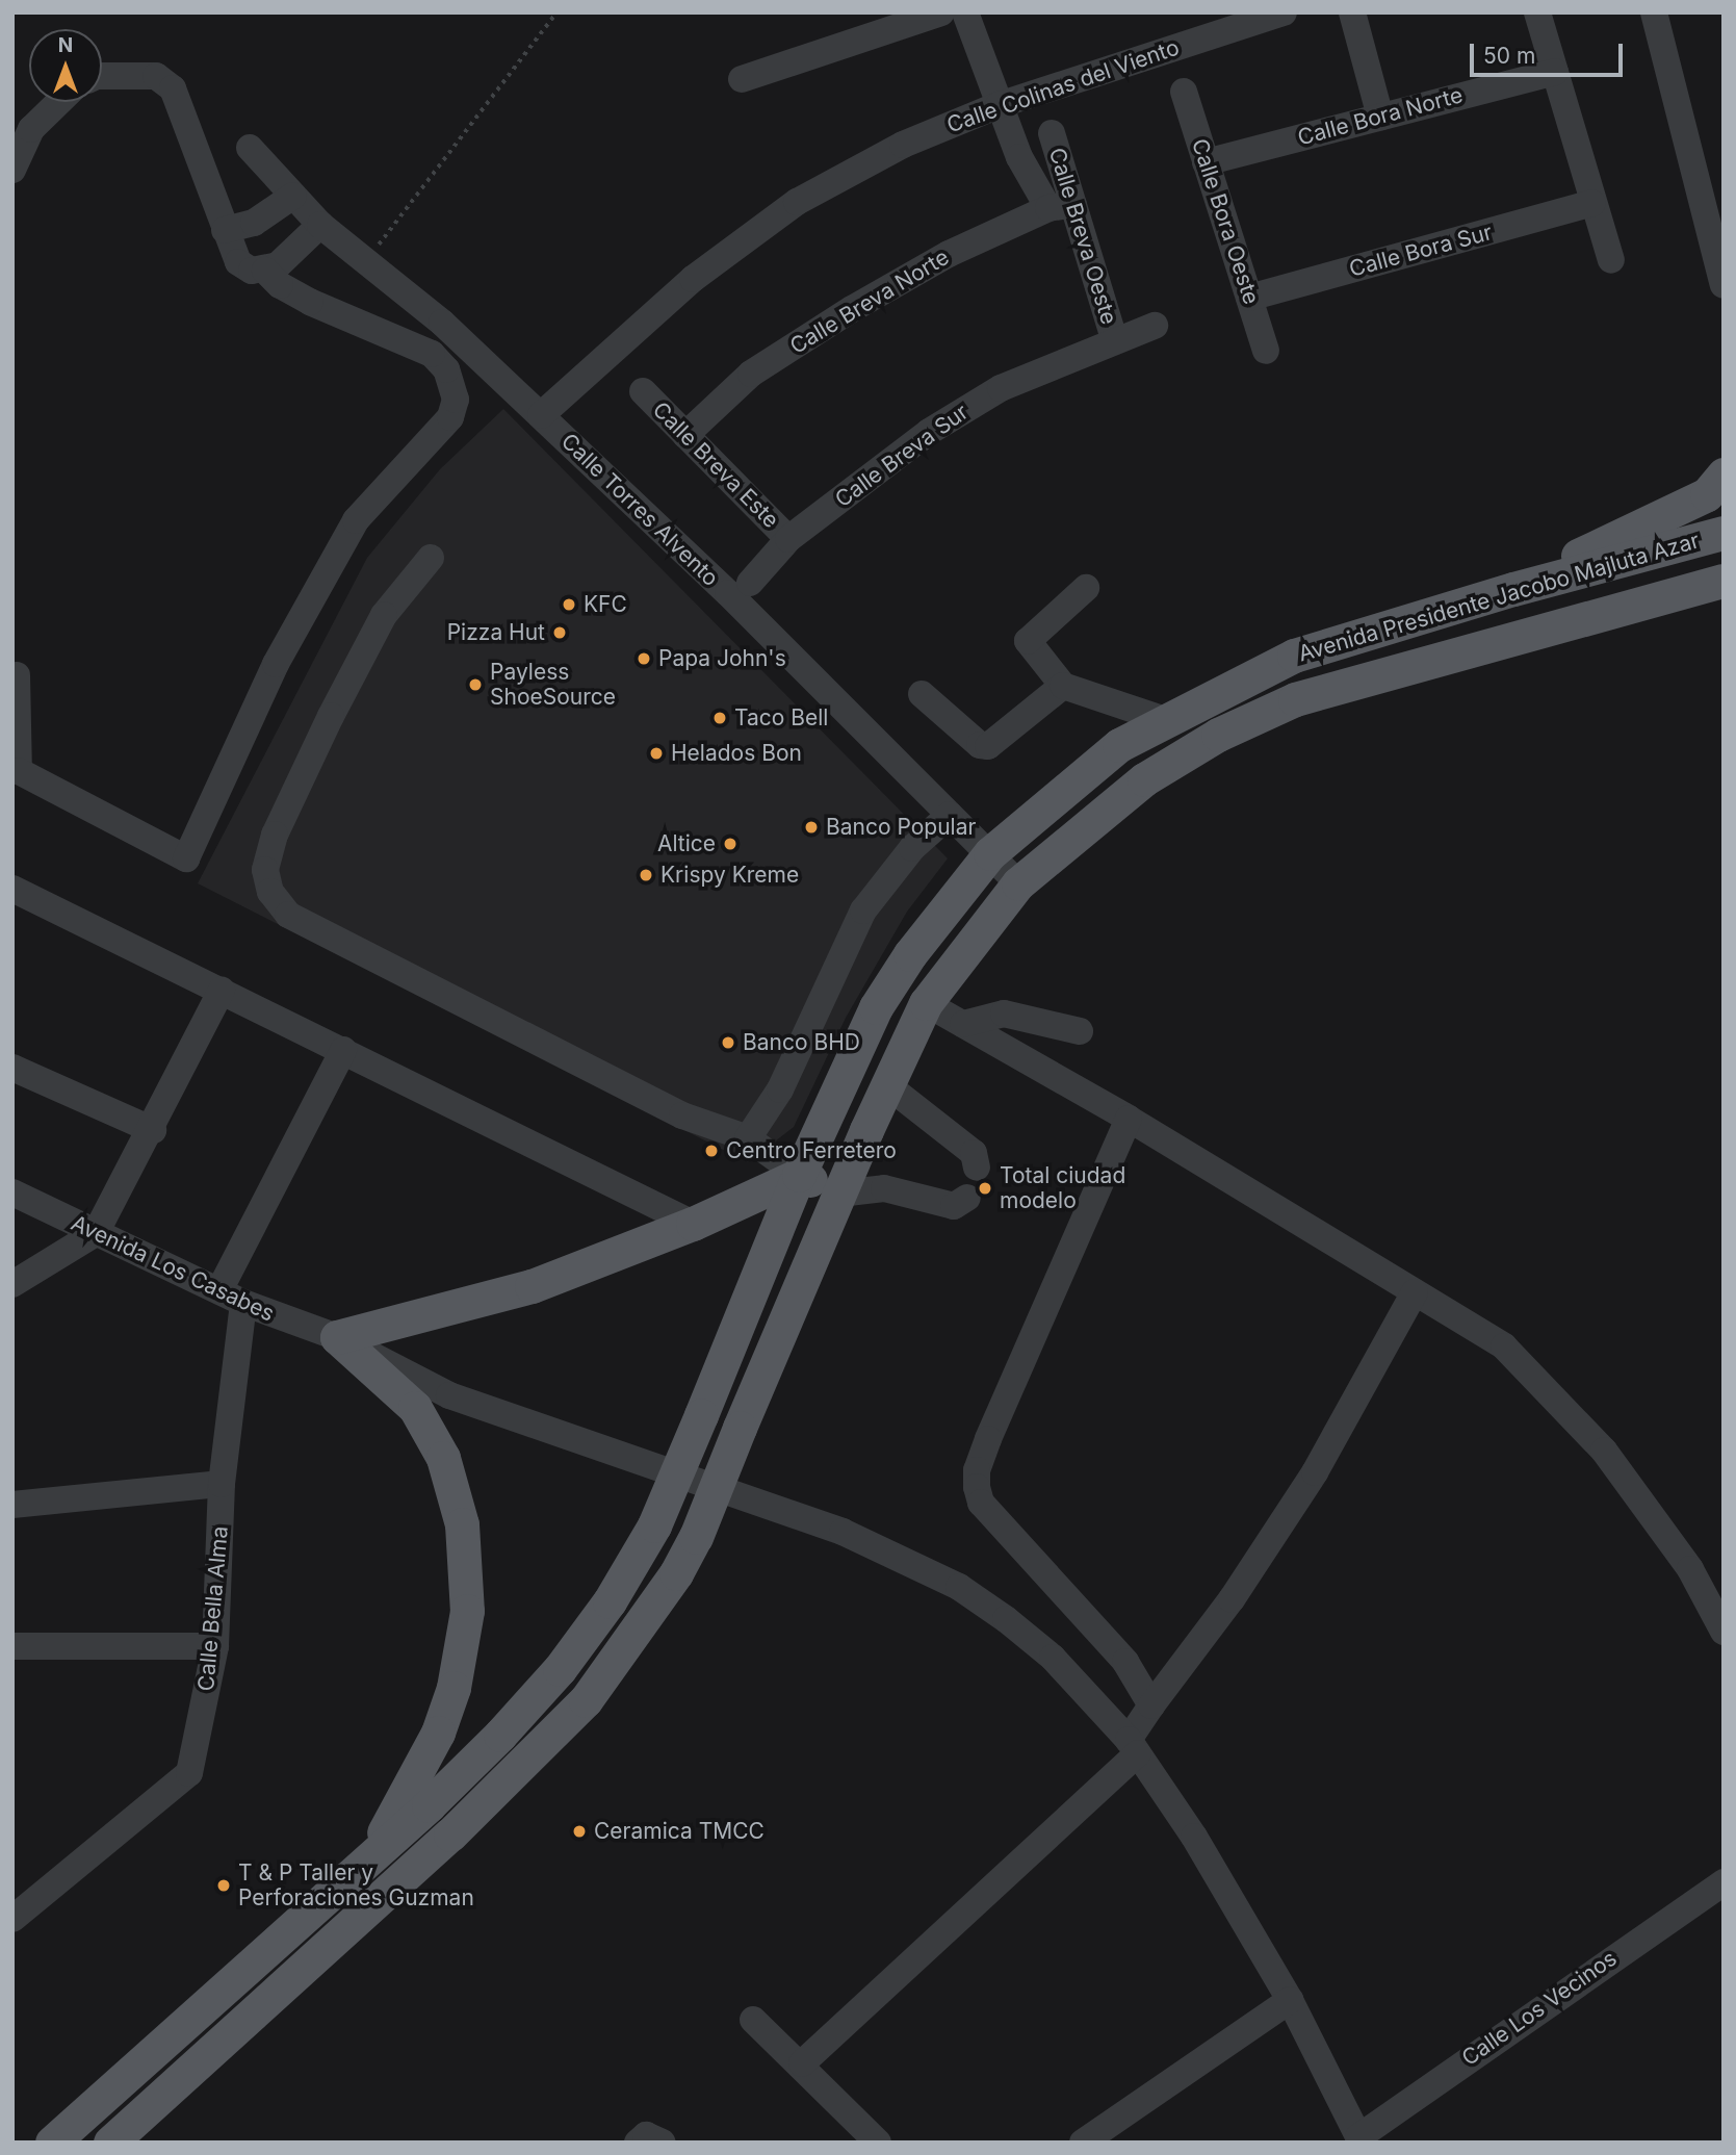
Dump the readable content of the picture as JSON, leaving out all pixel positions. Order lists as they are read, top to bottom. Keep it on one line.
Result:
{"streets":{"main road":["Avenida Presidente Jacobo Majluta Azar"],"street":["Calle Colinas del Viento","Calle Bora Norte","Calle Bora Oeste","Calle Breva Oeste","Calle Bora Sur","Calle Breva Norte","Calle Breva Sur","Calle Breva Este","Calle Torres Alvento","Avenida Los Casabes","Calle Bella Alma","Calle Los Vecinos"]},"crossings":[["Calle Colinas del Viento","Calle Torres Alvento"],["Calle Bora Norte","Calle Bora Oeste"],["Calle Bora Oeste","Calle Bora Sur"],["Calle Breva Oeste","Calle Breva Norte"],["Calle Breva Oeste","Calle Breva Sur"],["Calle Breva Norte","Calle Breva Este"],["Calle Breva Sur","Calle Breva Este"],["Calle Torres Alvento","Avenida Presidente Jacobo Majluta Azar"],["Avenida Los Casabes","Calle Bella Alma"],["Avenida Los Casabes","Calle Los Vecinos"]],"places":["KFC","Pizza Hut","Papa John's","Payless ShoeSource","Taco Bell","Helados Bon","Banco Popular","Altice","Krispy Kreme","Banco BHD","Centro Ferretero","Total ciudad modelo","Ceramica TMCC","T & P Taller y Perforaciones Guzman"],"scale_bar":"50 m","north":"top"}
